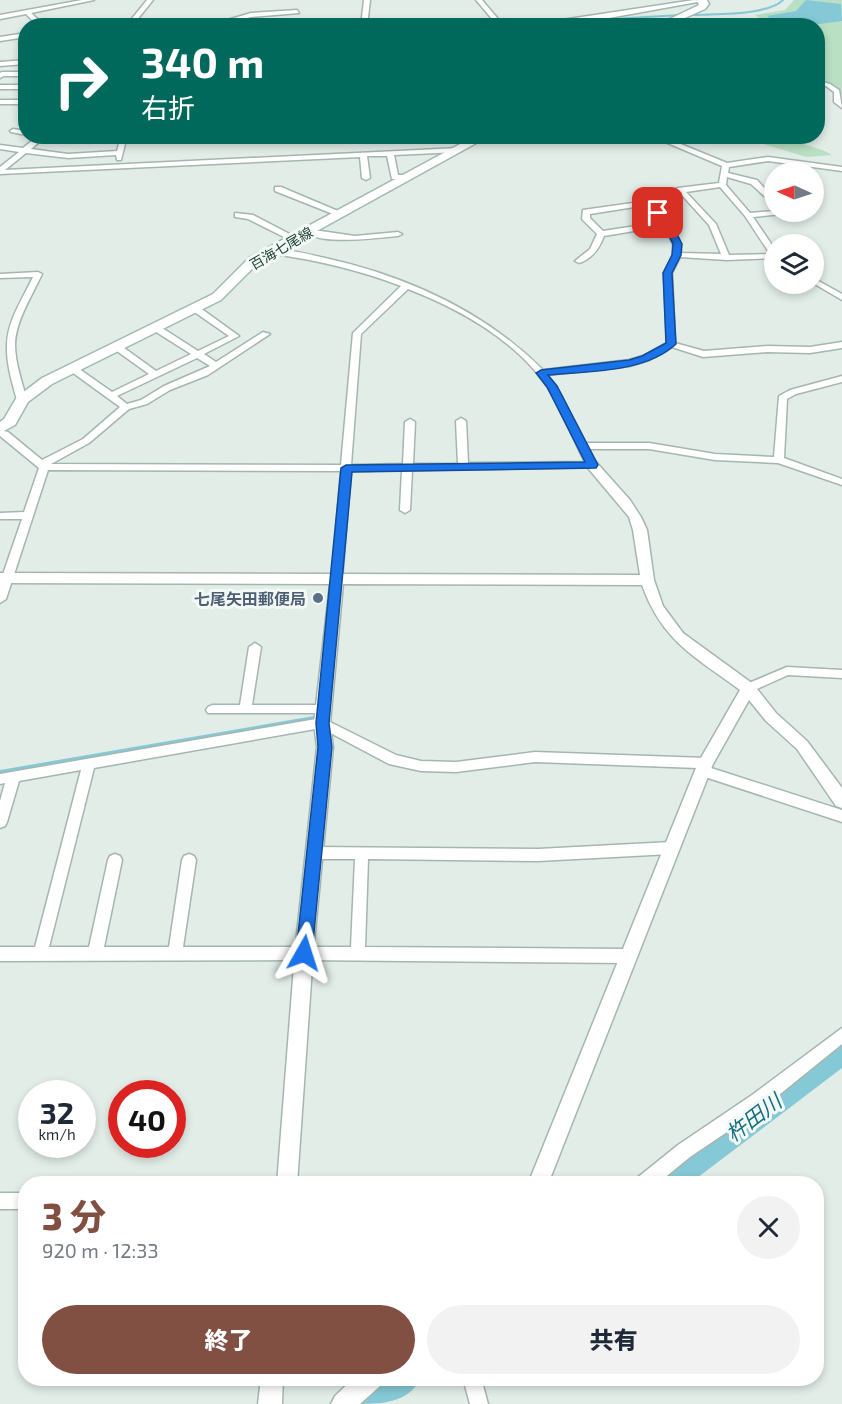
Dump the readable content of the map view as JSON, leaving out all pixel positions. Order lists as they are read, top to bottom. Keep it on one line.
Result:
{"streets":{"main road":["百海七尾線"]},"water":["杵田川"],"places":["七尾矢田郵便局"],"north":"left","page":{"turn":["340 m","右折"],"speed":"32 km/h","limit":"40","heading":["3 分","920 m · 12:33"],"buttons":["終了","共有"]}}
